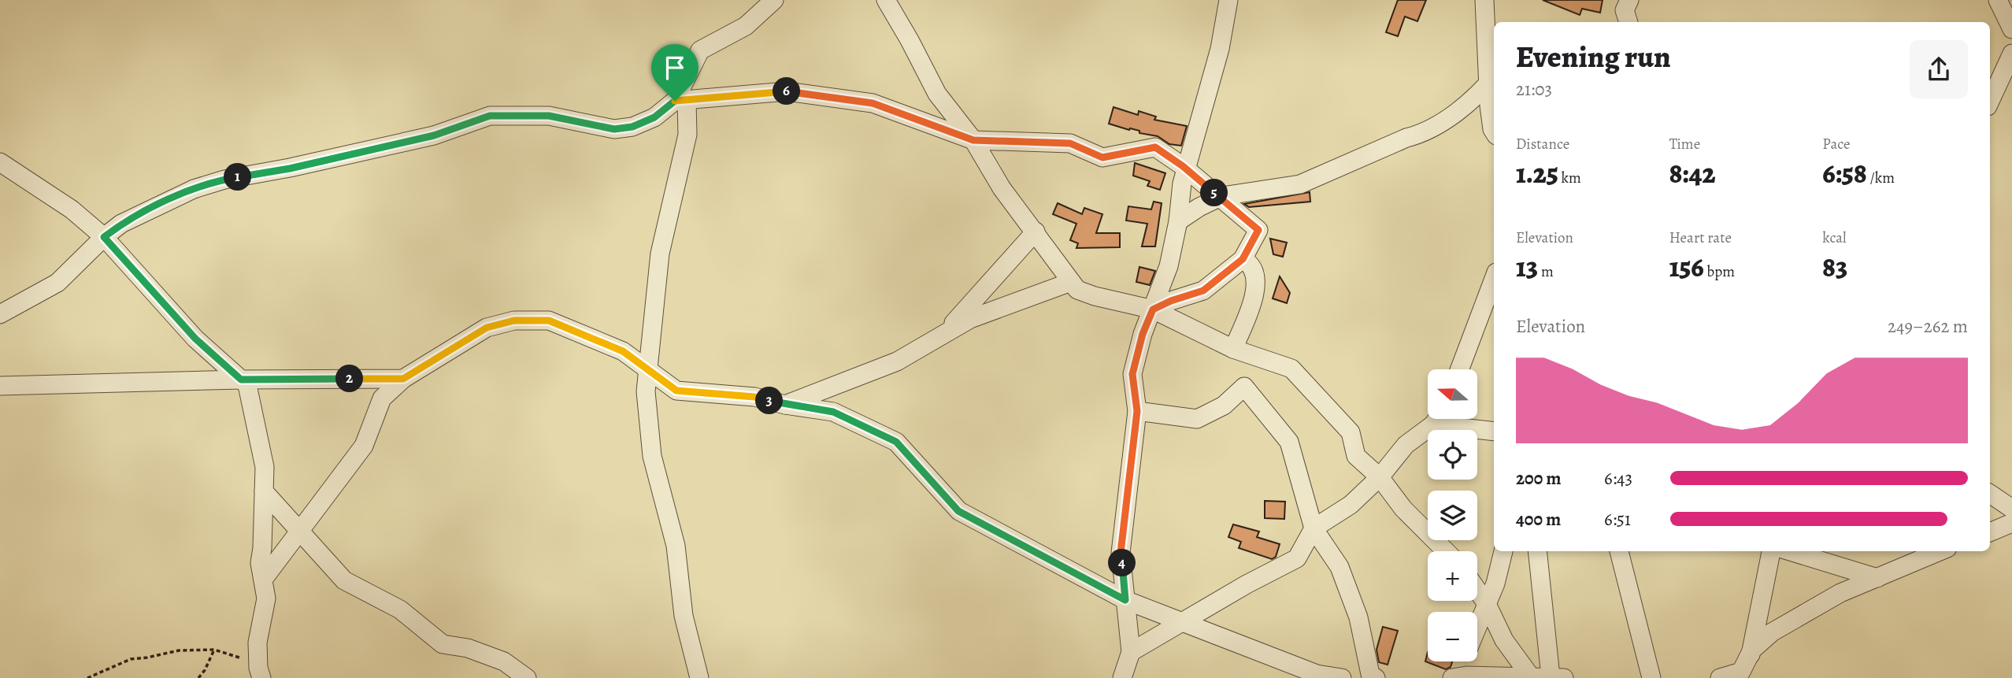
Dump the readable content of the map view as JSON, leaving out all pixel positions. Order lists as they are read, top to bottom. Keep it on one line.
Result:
{"north":"left","page":{"heading":["Evening run","21:03"],"pins":["6","1","5","2","3","4"],"stats":[["Distance","1.25 km"],["Time","8:42"],["Pace","6:58 /km"],["Elevation","13 m"],["Heart rate","156 bpm"],["kcal","83"]],"chart":["Elevation","249–262 m"],"map_buttons":["+","−"],"list":[{"name":"200 m","note":"6:43"},{"name":"400 m","note":"6:51"}]}}
